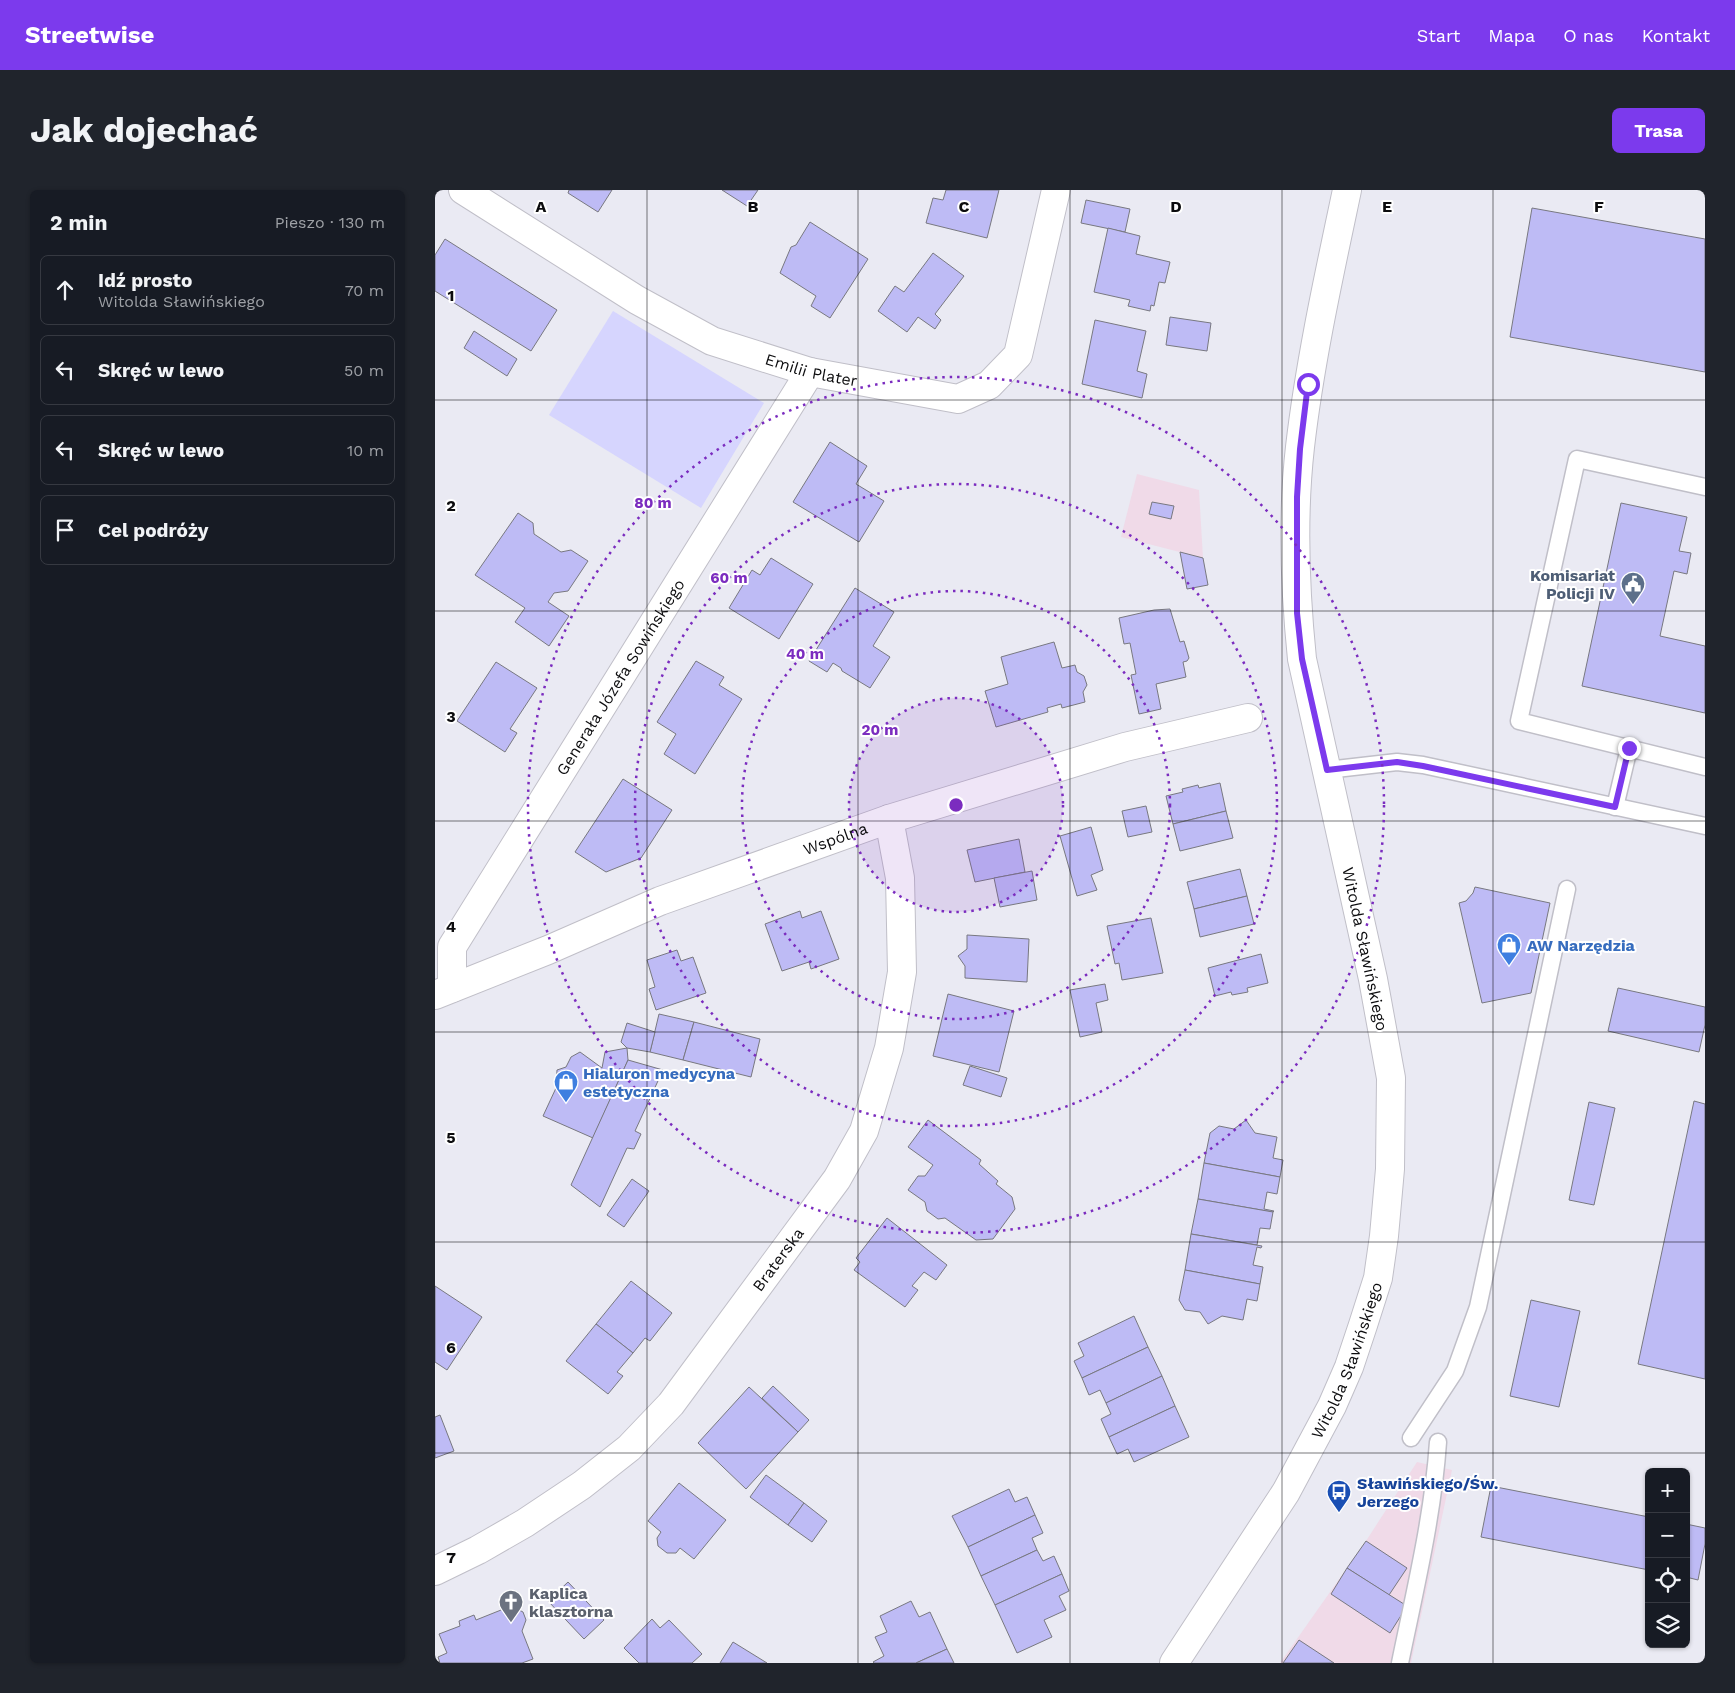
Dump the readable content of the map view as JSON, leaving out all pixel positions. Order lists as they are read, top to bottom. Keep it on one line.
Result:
{"streets":{"street":["Emilii Plater","Generała Józefa Sowińskiego","Wspólna","Witolda Sławińskiego","Braterska"]},"crossings":[["Emilii Plater","Generała Józefa Sowińskiego"],["Generała Józefa Sowińskiego","Wspólna"],["Wspólna","Braterska"]],"places":{"public building":["Komisariat Policji IV"],"shop":["AW Narzędzia","Hialuron medycyna estetyczna"],"bus stop":["Sławińskiego/Św. Jerzego"],"church":["Kaplica klasztorna"]},"page":{"header":"Streetwise","nav":["Start","Mapa","O nas","Kontakt"],"buttons":"Trasa","title":"Jak dojechać","heading":["2 min","Pieszo · 130 m"],"list":[["Idź prosto","Witolda Sławińskiego","70 m"],["Skręć w lewo","50 m"],["Skręć w lewo","10 m"],"Cel podróży"],"map_buttons":["+","−"]},"grid":{"columns":["A","B","C","D","E","F"],"rows":["1","2","3","4","5","6","7"]},"rings":["80 m","60 m","40 m","20 m"]}
